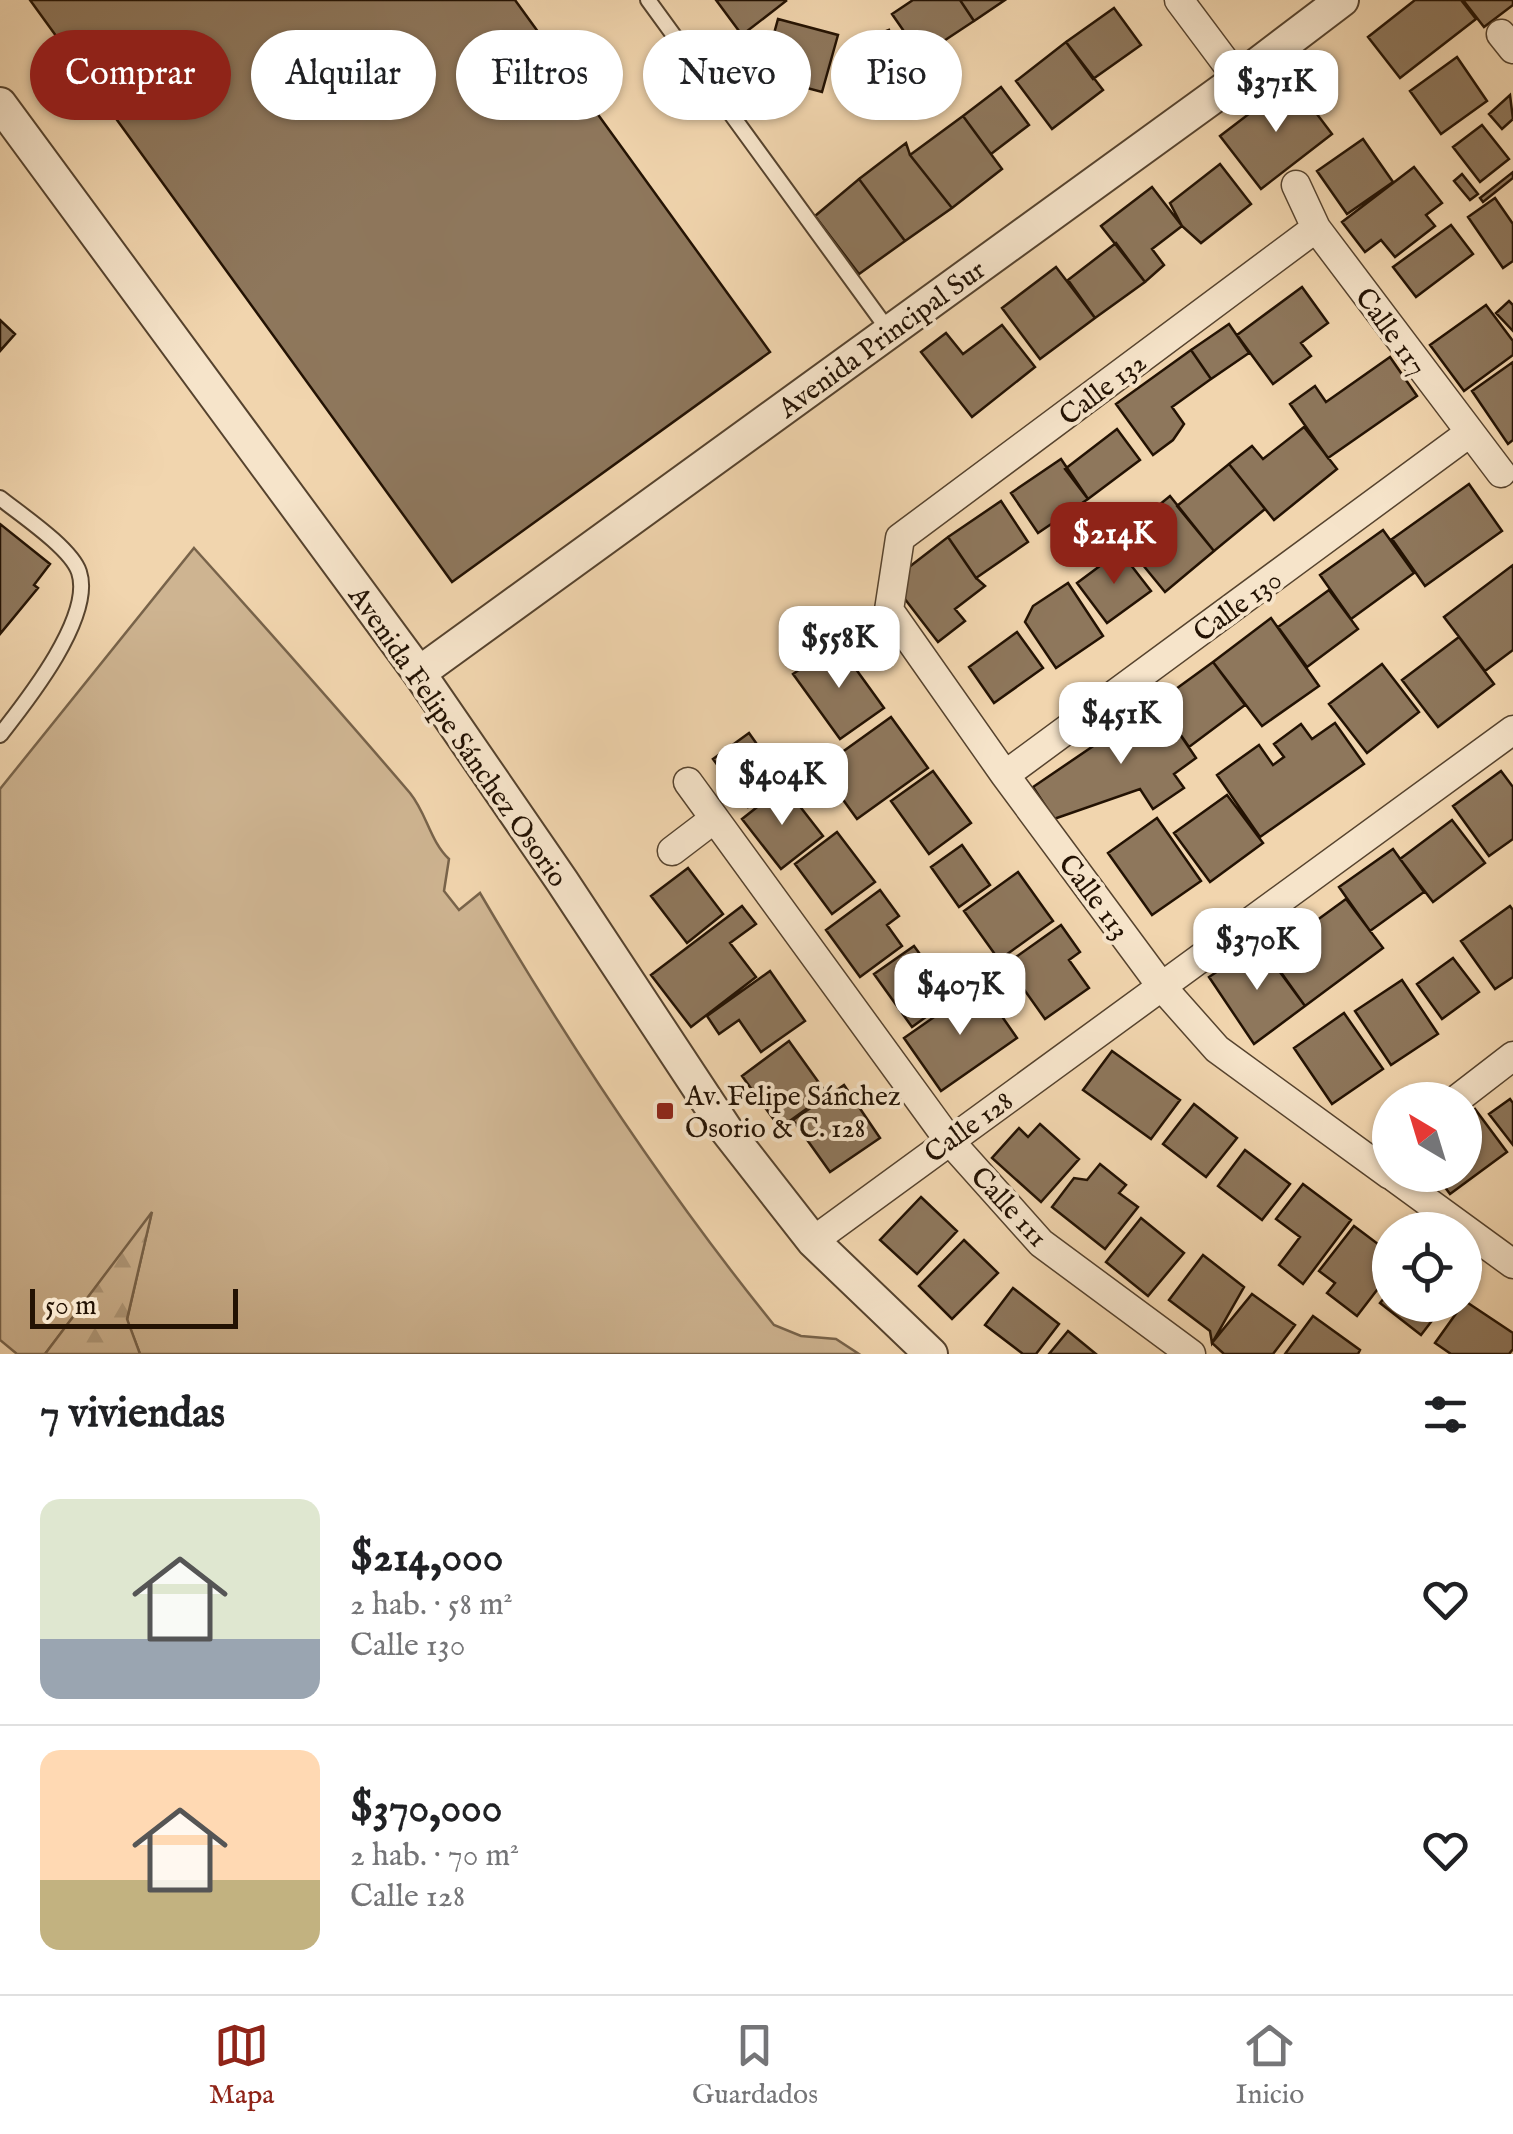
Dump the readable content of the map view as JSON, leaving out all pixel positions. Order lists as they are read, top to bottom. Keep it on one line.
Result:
{"streets":{"street":["Calle 117","Avenida Principal Sur","Calle 132","Calle 130","Avenida Felipe Sánchez Osorio","Calle 113","Calle 128","Calle 111"]},"crossings":[["Calle 117","Calle 132"],["Calle 117","Calle 130"],["Avenida Principal Sur","Avenida Felipe Sánchez Osorio"],["Calle 132","Calle 113"],["Calle 130","Calle 113"],["Avenida Felipe Sánchez Osorio","Calle 128"],["Calle 113","Calle 128"],["Calle 128","Calle 111"]],"places":{"transit":["Av. Felipe Sánchez Osorio & C. 128"]},"scale_bar":"50 m","north":"top left","page":{"chip":["Comprar","Alquilar","Filtros","Nuevo","Piso"],"price":["$371K","$214K","$558K","$451K","$404K","$370K","$407K"],"scale":"50 m","heading":"7 viviendas","list":[{"name":"$214,000","note":"2 hab. · 58 m² · Calle 130"},{"name":"$370,000","note":"2 hab. · 70 m² · Calle 128"}],"tabs":["Mapa","Guardados","Inicio"]}}
